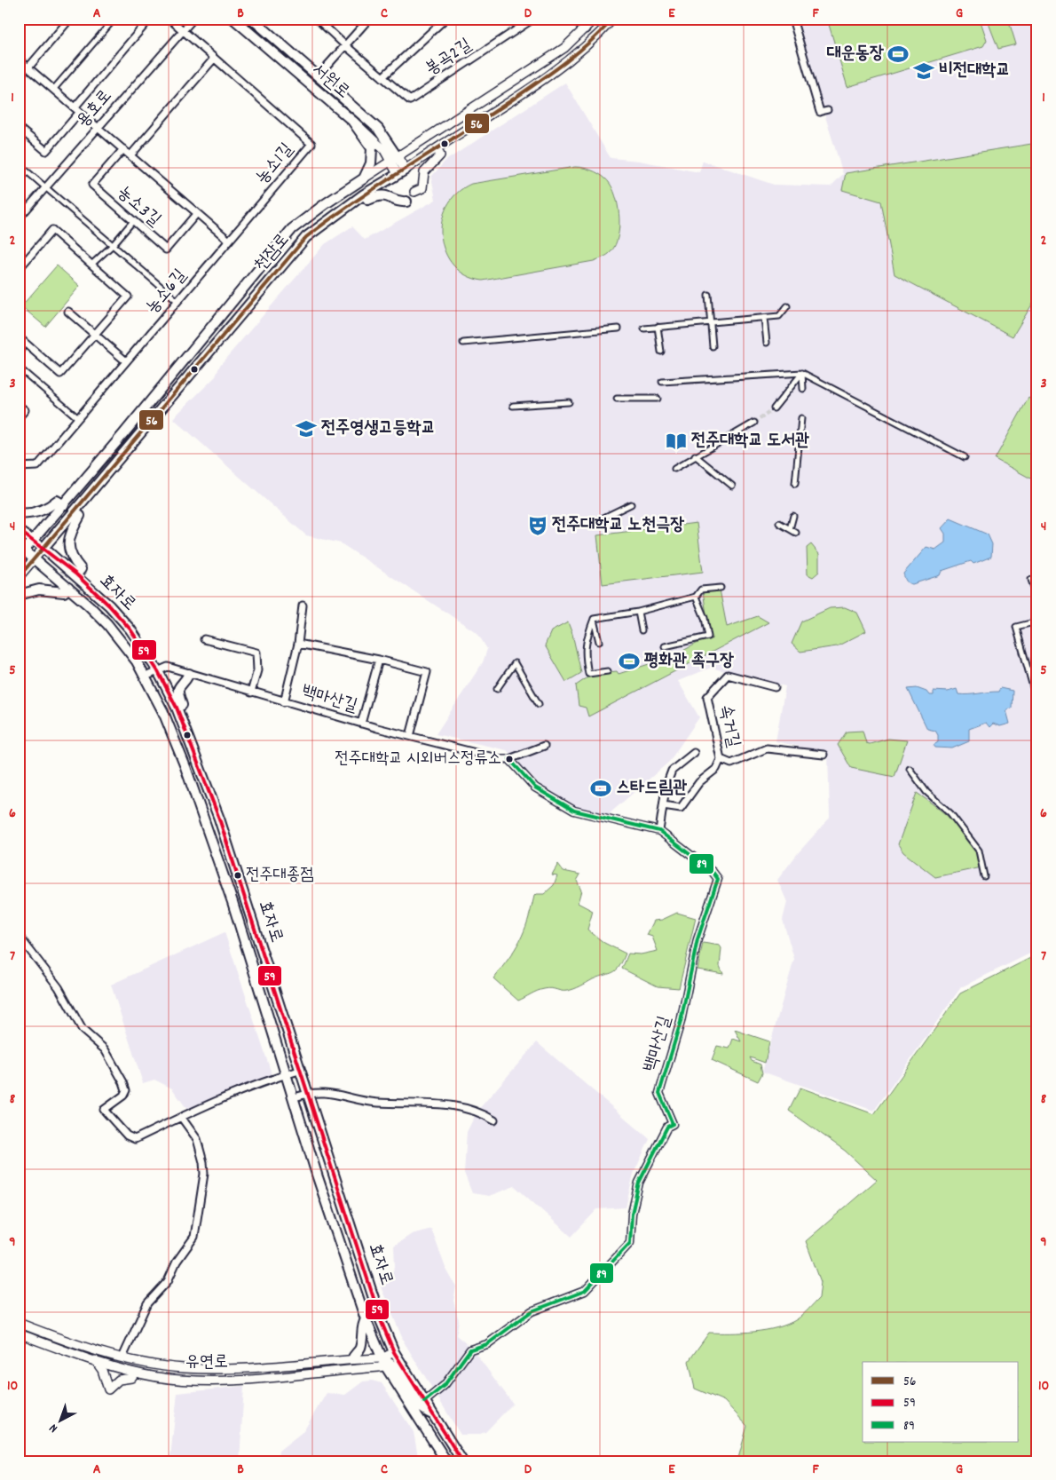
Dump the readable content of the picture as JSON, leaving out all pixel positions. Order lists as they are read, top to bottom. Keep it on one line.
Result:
{"streets":{"main road":["서원로","천잠로","효자로"],"street":["봉곡2길","용호로","농소1길","농소3길","농소6길","백마산길","속거길","유연로"]},"crossings":[["서원로","천잠로"],["용호로","농소1길"],["용호로","농소3길"],["농소1길","농소3길"],["농소1길","농소6길"],["농소3길","농소6길"],["천잠로","효자로"],["효자로","백마산길"],["효자로","유연로"]],"places":{"sports":["대운동장","평화관 족구장","스타드림관"],"school or university":["비전대학교","전주영생고등학교"],"library":["전주대학교 도서관"],"theatre":["전주대학교 노천극장"],"other":["전주대학교 시외버스정류소","전주대종점"]},"lines":["transit line 56","transit line 59","transit line 89"],"legend":["56","59","89"],"north":"bottom left","grid":{"columns":["A","B","C","D","E","F","G"],"rows":["1","2","3","4","5","6","7","8","9","10"]}}
